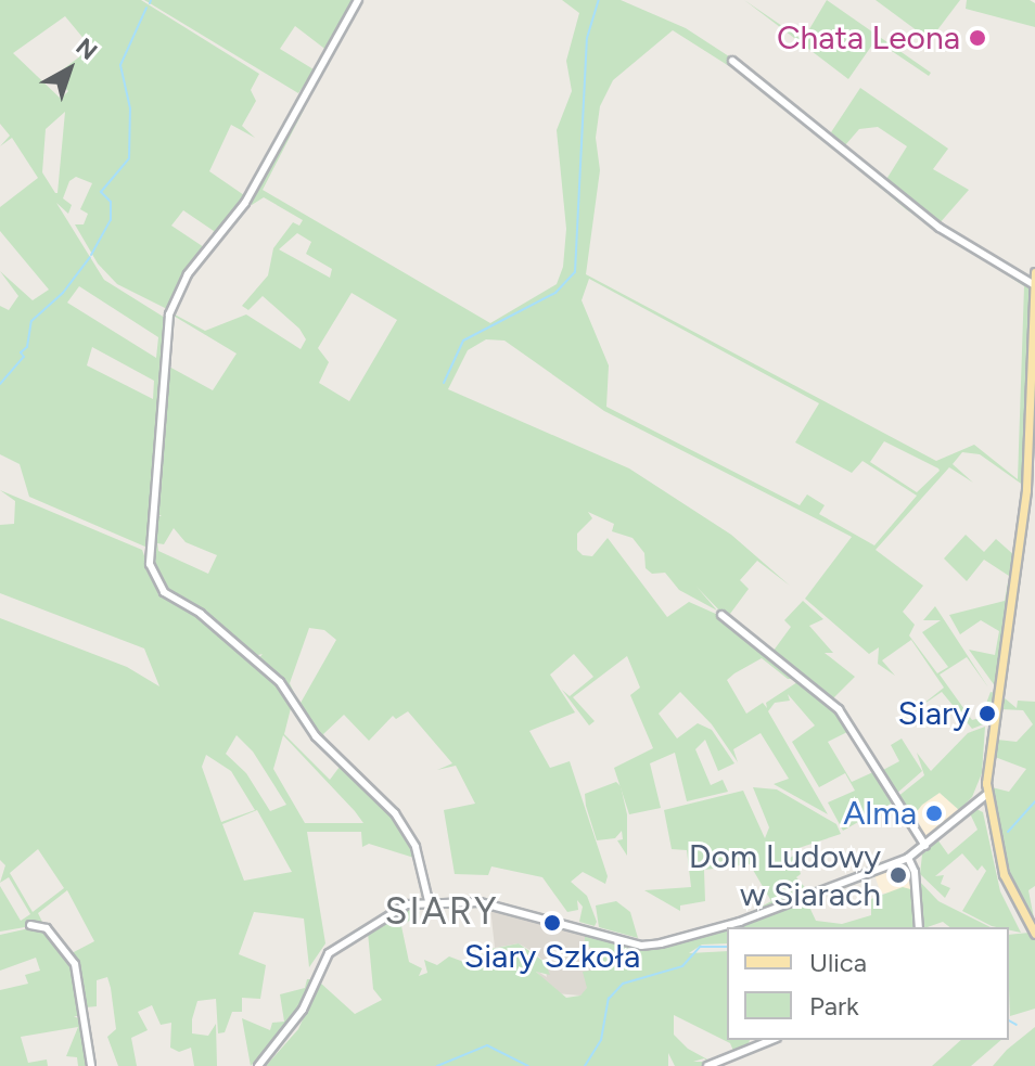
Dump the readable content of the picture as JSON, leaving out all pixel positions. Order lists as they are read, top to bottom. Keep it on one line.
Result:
{"districts":["SIARY"],"places":["Chata Leona","Siary","Alma","Dom Ludowy w Siarach","Siary Szkoła"],"legend":["Ulica","Park"],"north":"top right"}
